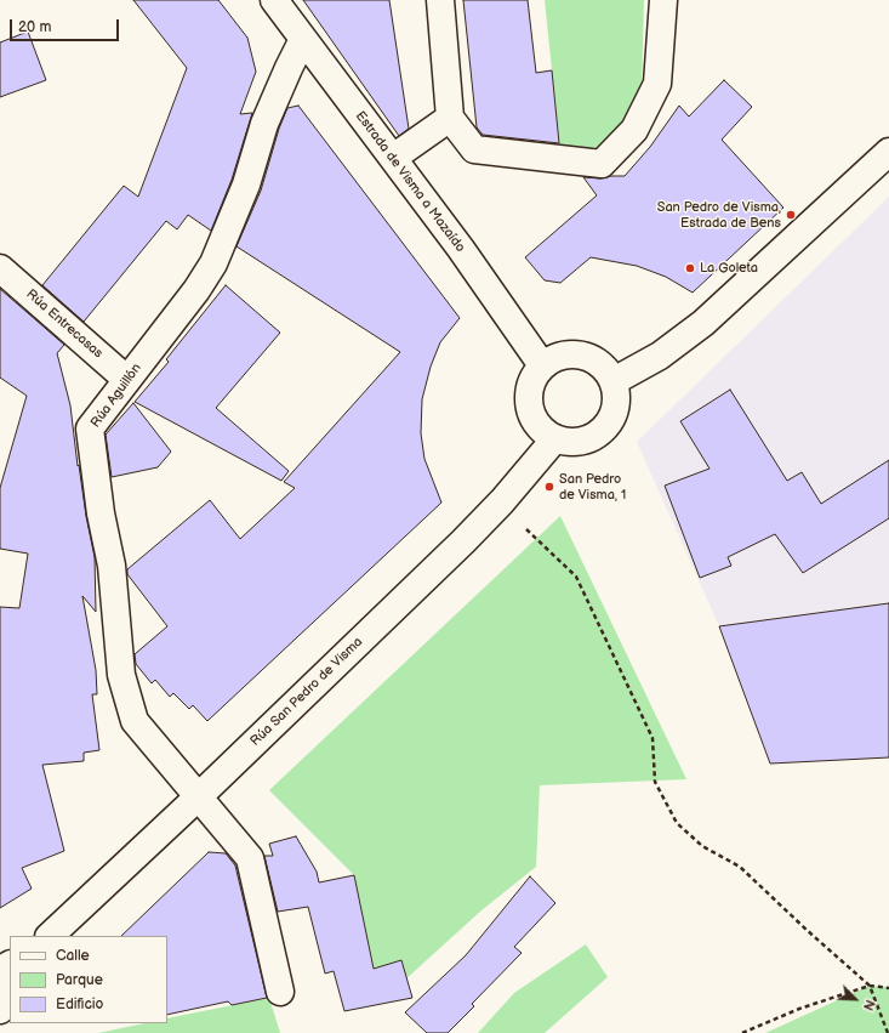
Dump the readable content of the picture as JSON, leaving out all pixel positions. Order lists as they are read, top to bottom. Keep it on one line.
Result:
{"streets":{"street":["Estrada de Visma a Mazaído","Rúa Entrecasas","Rúa Aguillón","Rúa San Pedro de Visma"]},"crossings":[["Estrada de Visma a Mazaído","Rúa Aguillón"],["Estrada de Visma a Mazaído","Rúa San Pedro de Visma"],["Rúa Entrecasas","Rúa Aguillón"],["Rúa Aguillón","Rúa San Pedro de Visma"]],"places":["San Pedro de Visma, Estrada de Bens","La Goleta","San Pedro de Visma, 1"],"legend":["Calle","Parque","Edificio"],"scale_bar":"20 m","north":"bottom right"}
